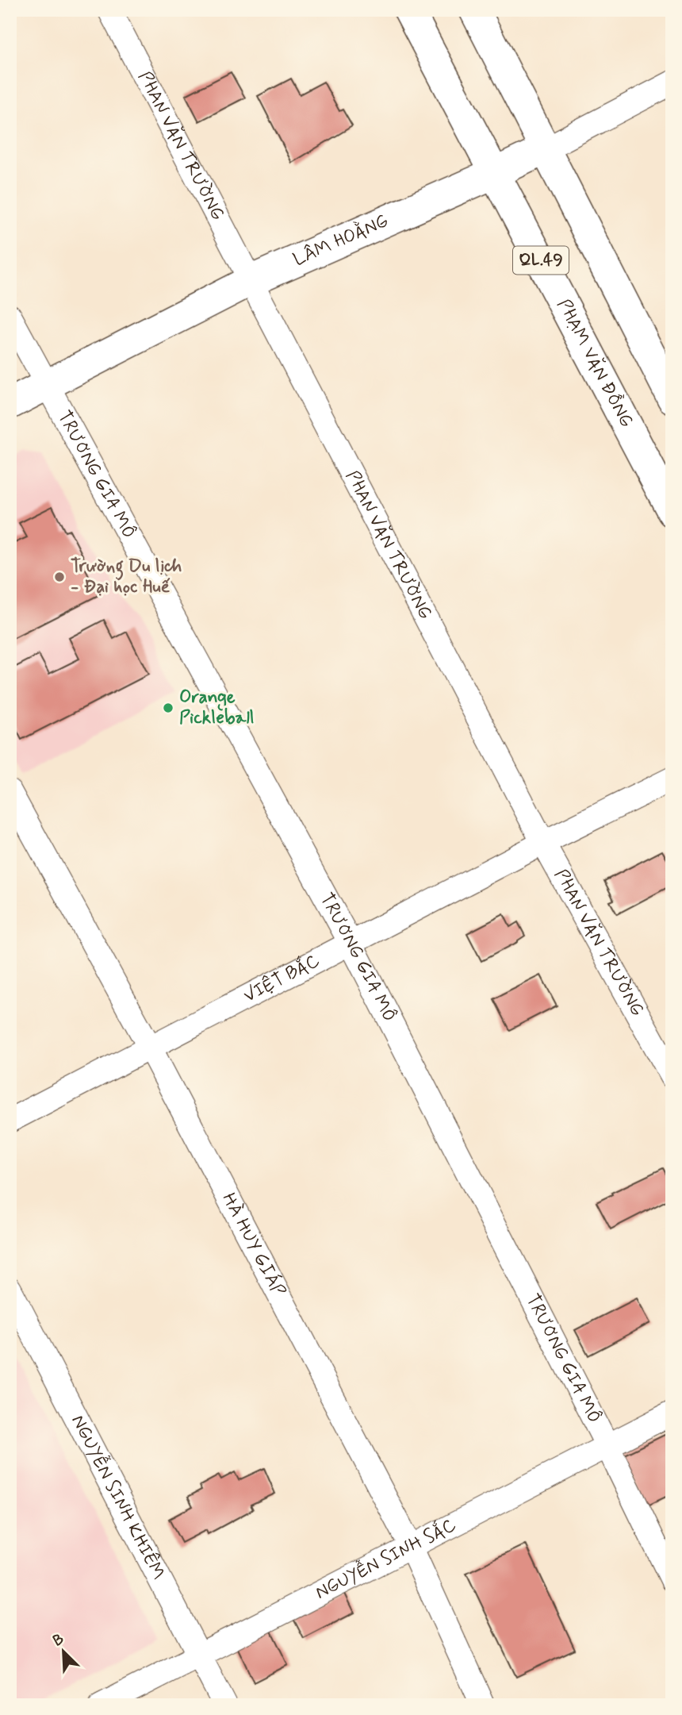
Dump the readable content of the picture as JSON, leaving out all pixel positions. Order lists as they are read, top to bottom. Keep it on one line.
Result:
{"streets":{"main road":["LÂM HOẰNG","QL.49","PHẠM VĂN ĐỒNG"],"street":["PHAN VĂN TRƯỜNG","TRƯƠNG GIA MÔ","VIỆT BẮC","HÀ HUY GIÁP","NGUYỄN SINH KHIÊM","NGUYỄN SINH SẮC"]},"crossings":[["PHAN VĂN TRƯỜNG","LÂM HOẰNG"],["PHAN VĂN TRƯỜNG","VIỆT BẮC"],["LÂM HOẰNG","QL.49"],["LÂM HOẰNG","PHẠM VĂN ĐỒNG"],["LÂM HOẰNG","TRƯƠNG GIA MÔ"],["TRƯƠNG GIA MÔ","VIỆT BẮC"],["TRƯƠNG GIA MÔ","NGUYỄN SINH SẮC"],["VIỆT BẮC","HÀ HUY GIÁP"],["HÀ HUY GIÁP","NGUYỄN SINH SẮC"],["NGUYỄN SINH KHIÊM","NGUYỄN SINH SẮC"]],"places":["Trường Du lịch - Đại học Huế","Orange Pickleball"],"north":"top left"}
